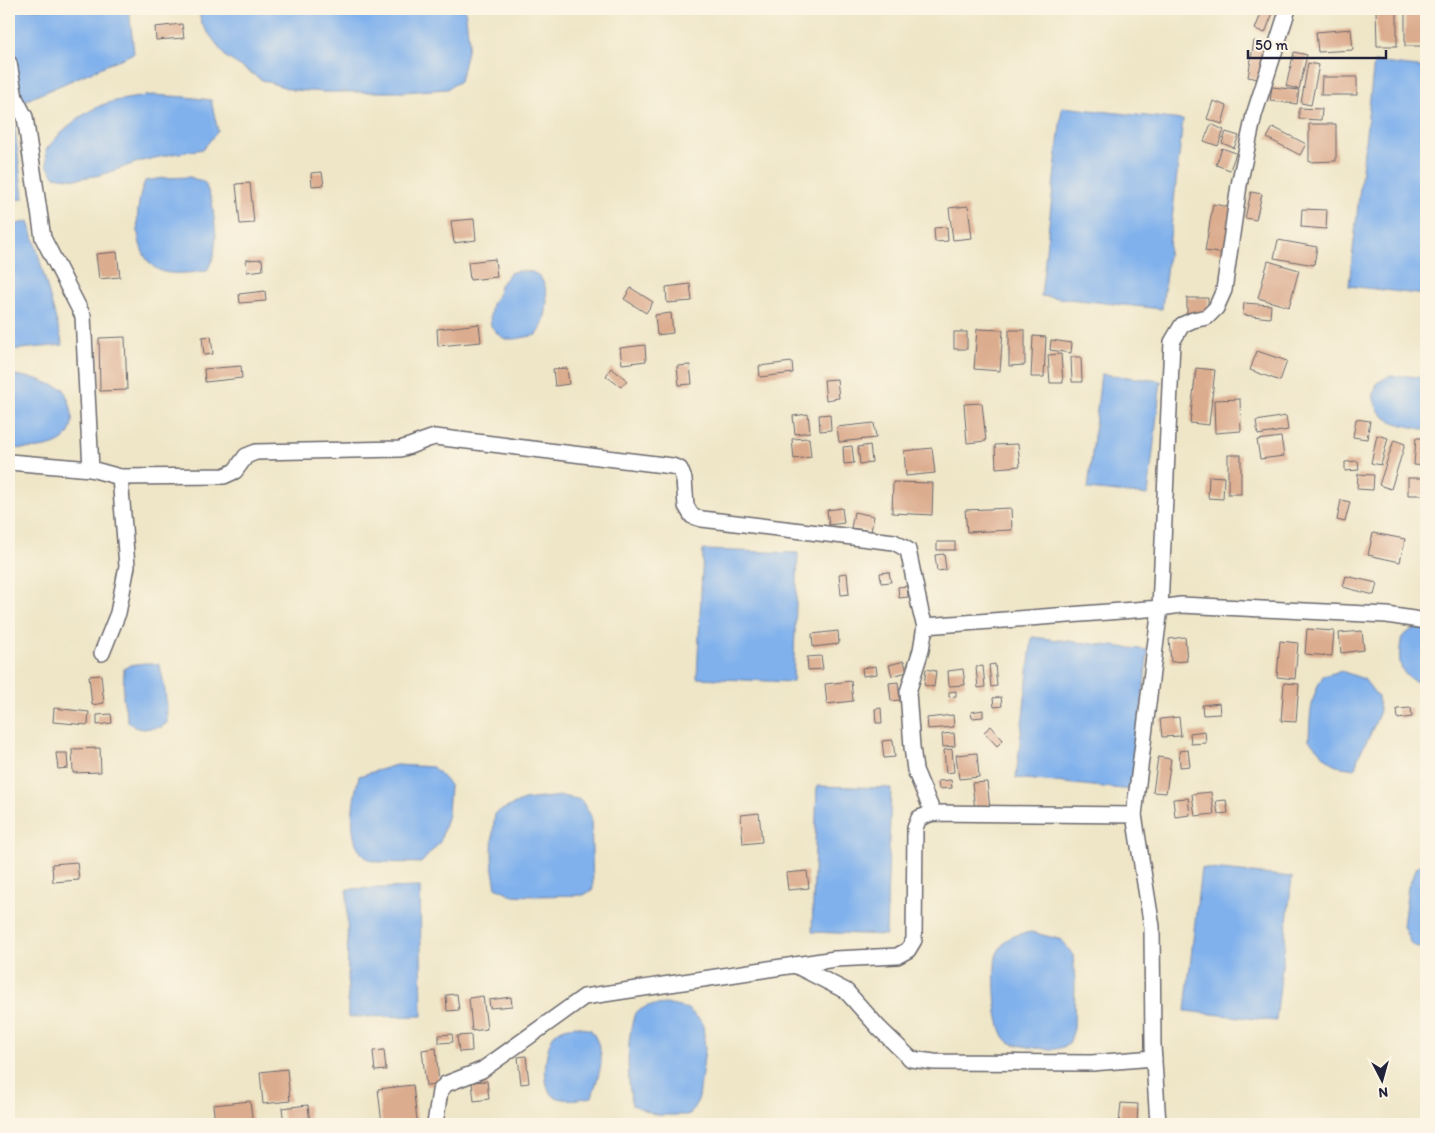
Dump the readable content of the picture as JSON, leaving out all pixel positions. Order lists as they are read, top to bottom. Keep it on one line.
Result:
{"scale_bar":"50 m","north":"bottom"}
